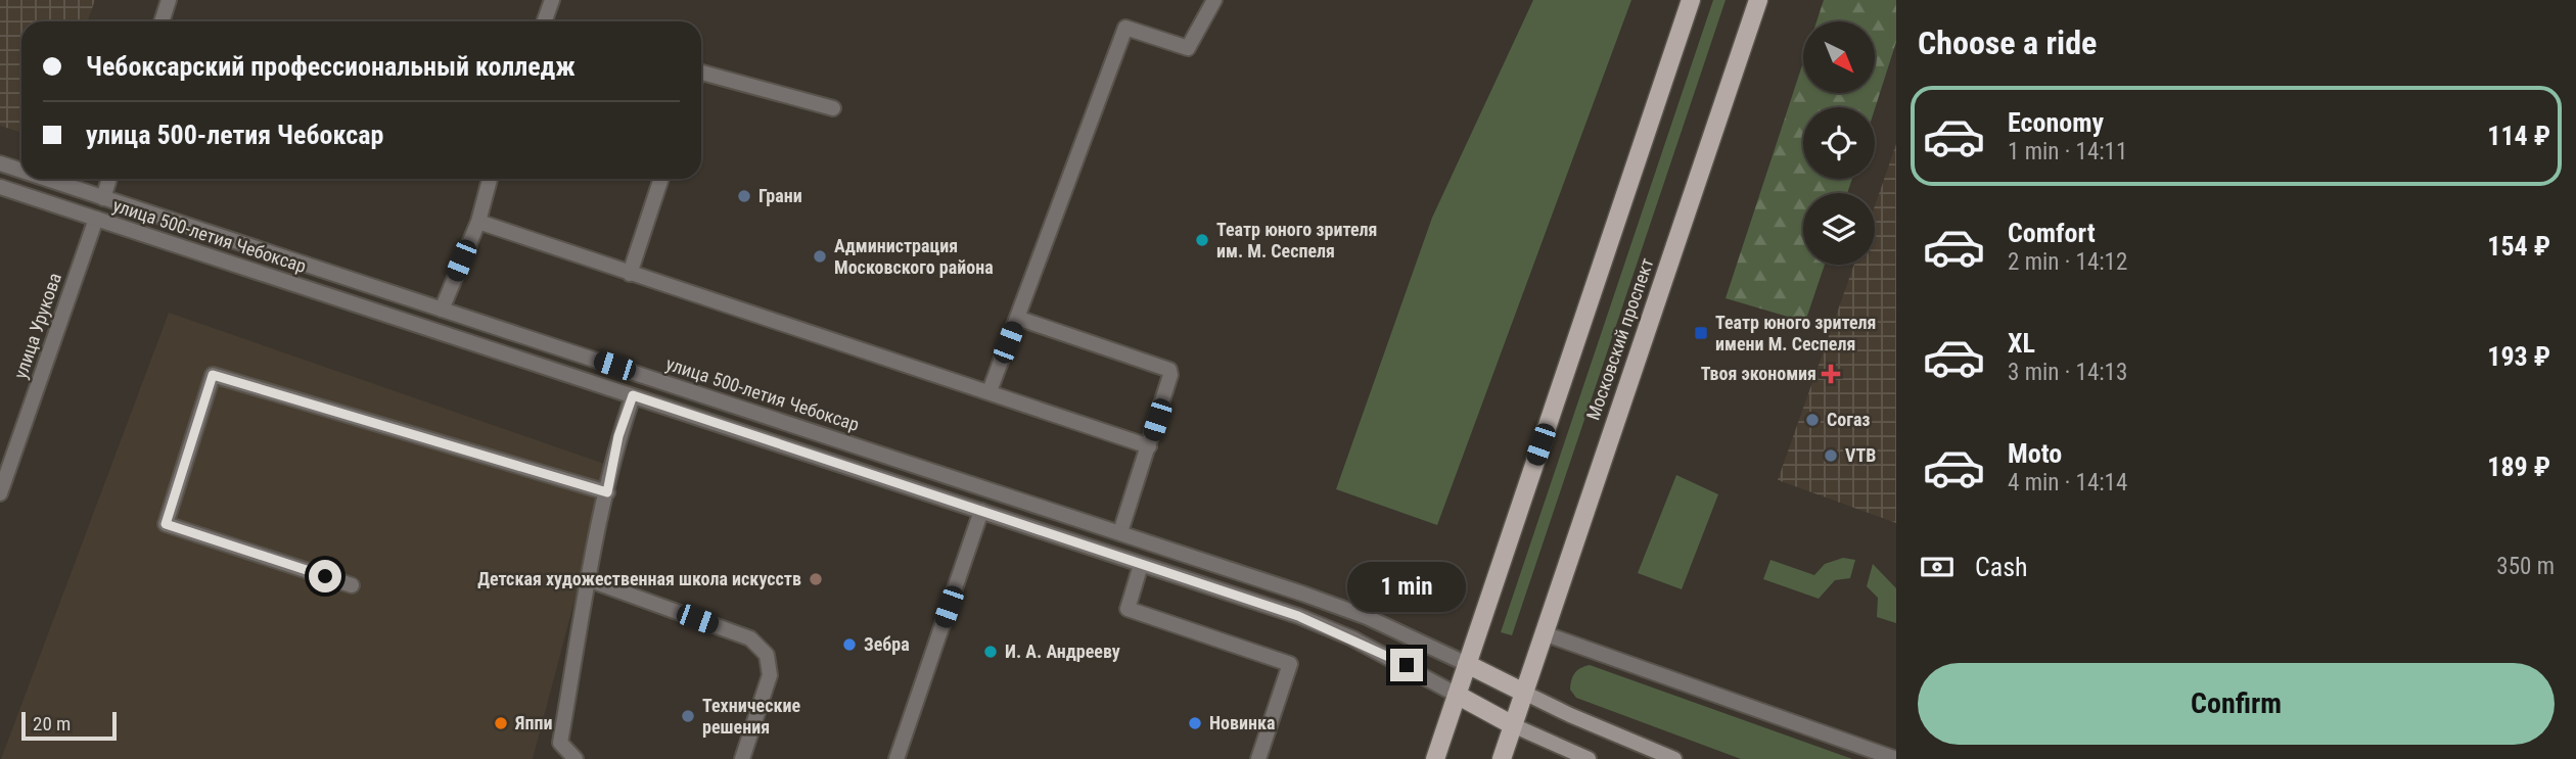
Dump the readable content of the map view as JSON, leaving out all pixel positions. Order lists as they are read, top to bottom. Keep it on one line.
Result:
{"streets":{"main road":["Московский проспект"],"street":["улица 500-летия Чебоксар","улица Урукова"]},"crossings":[["улица 500-летия Чебоксар","улица Урукова"]],"places":{"other":["Грани","Театр юного зрителя им. М. Сеспеля","Администрация Московского района","Согаз","VTB","Детская художественная школа искусств","Зебра","И. А. Андрееву","Технические решения","Яппи","Новинка"],"transit":["Театр юного зрителя имени М. Сеспеля"],"health":["Твоя экономия"]},"scale_bar":"20 m","north":"bottom right","page":{"heading":"Choose a ride","banner":["Чебоксарский профессиональный колледж","улица 500-летия Чебоксар"],"list":[{"name":"Economy","note":"1 min · 14:11","value":"114 ₽"},{"name":"Comfort","note":"2 min · 14:12","value":"154 ₽"},{"name":"XL","note":"3 min · 14:13","value":"193 ₽"},{"name":"Moto","note":"4 min · 14:14","value":"189 ₽"}],"pay":["Cash","350 m"],"bubble":"1 min","buttons":"Confirm","scale":"20 m"}}
